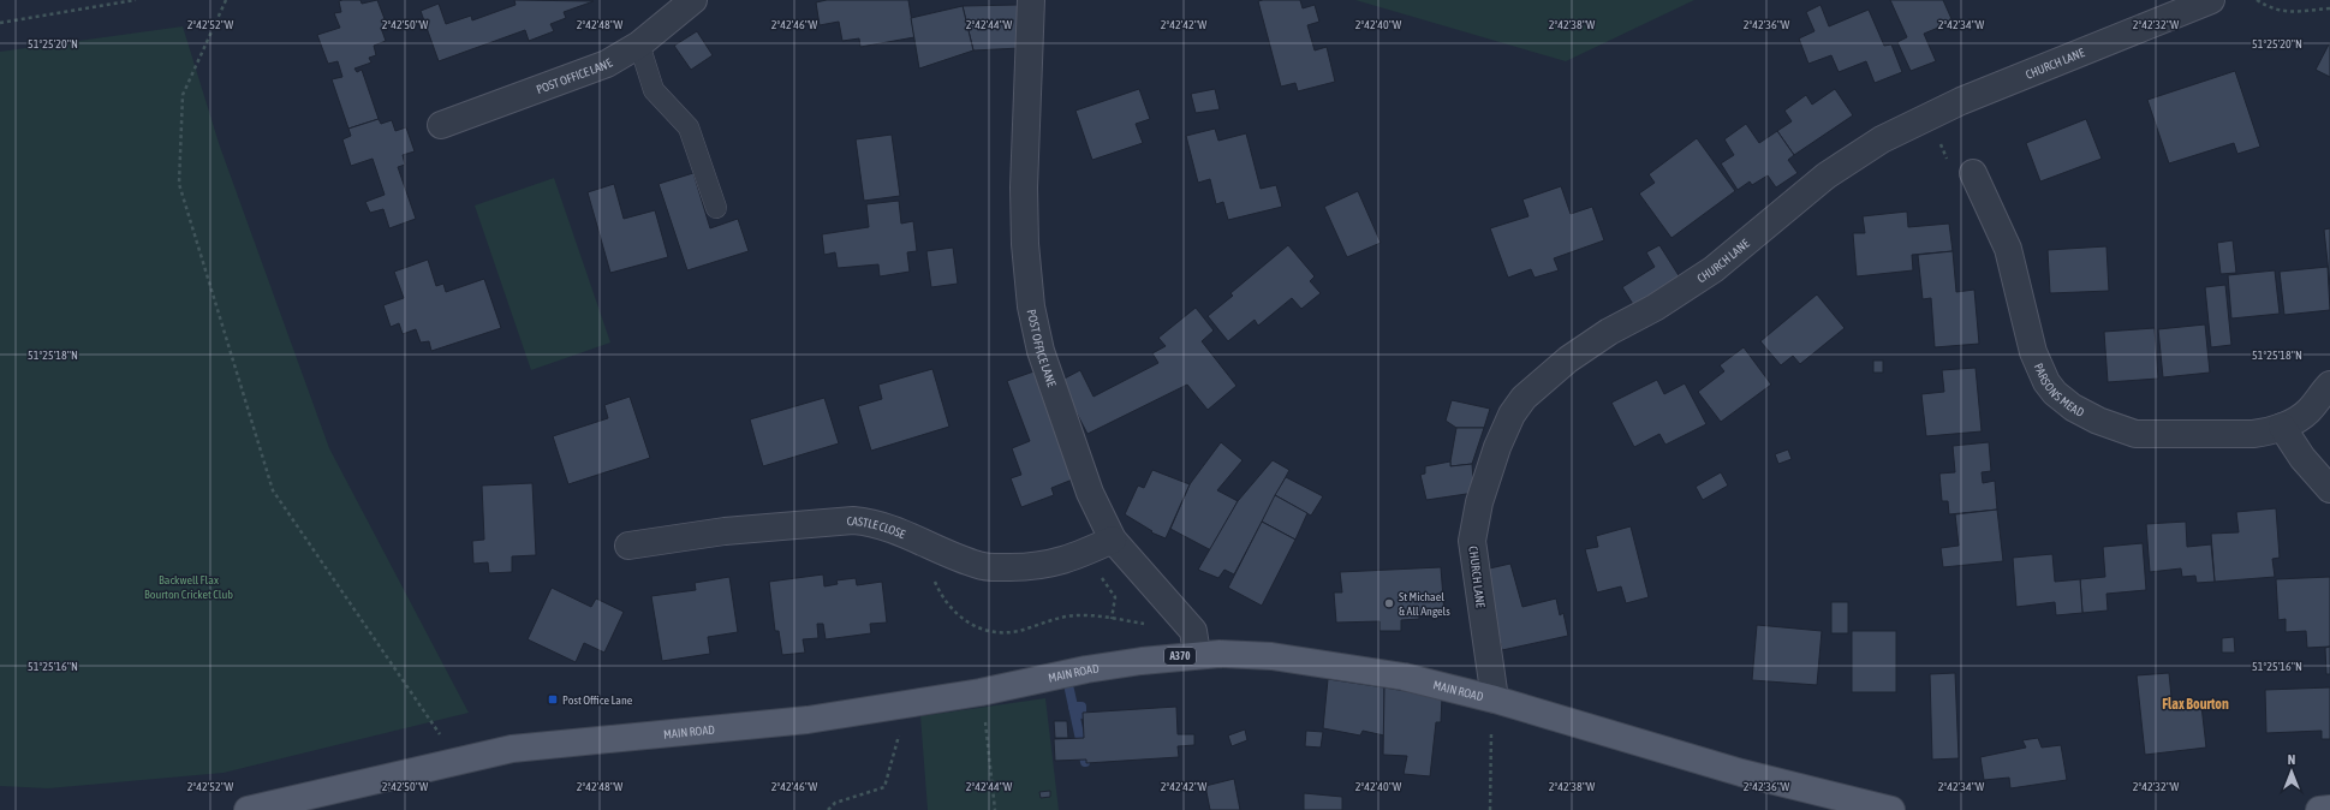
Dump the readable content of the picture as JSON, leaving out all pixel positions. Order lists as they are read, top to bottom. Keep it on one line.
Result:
{"streets":{"main road":["A370","MAIN ROAD"],"street":["CHURCH LANE","POST OFFICE LANE","PARSONS MEAD","CASTLE CLOSE"]},"crossings":[["CHURCH LANE","MAIN ROAD"],["POST OFFICE LANE","CASTLE CLOSE"],["POST OFFICE LANE","MAIN ROAD"]],"districts":["Flax Bourton"],"parks":["Backwell Flax Bourton Cricket Club"],"places":{"other":["St Michael & All Angels"],"transit":["Post Office Lane"]},"north":"top","coordinates":["2°42'52\"W","2°42'50\"W","2°42'48\"W","2°42'46\"W","2°42'44\"W","2°42'42\"W","2°42'40\"W","2°42'38\"W","2°42'36\"W","2°42'34\"W","2°42'32\"W","51°25'20\"N","51°25'18\"N","51°25'16\"N"]}
